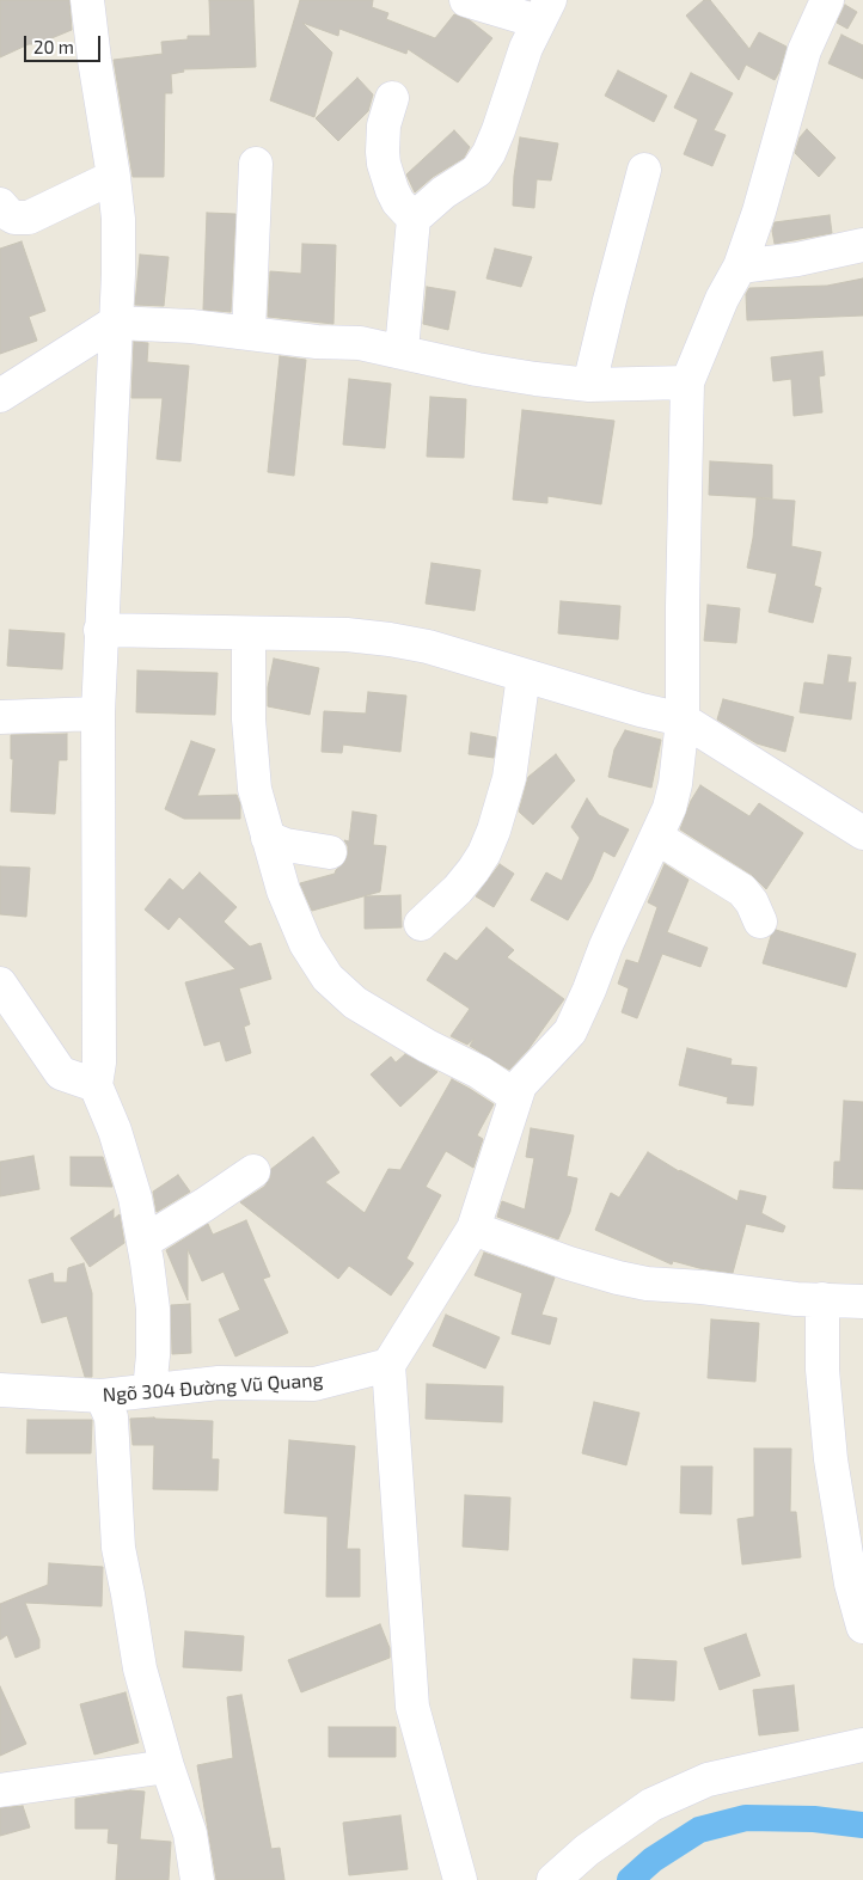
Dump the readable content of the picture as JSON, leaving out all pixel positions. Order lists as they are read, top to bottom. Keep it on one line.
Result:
{"streets":{"street":["Ngõ 304 Đường Vũ Quang"]},"scale_bar":"20 m"}
